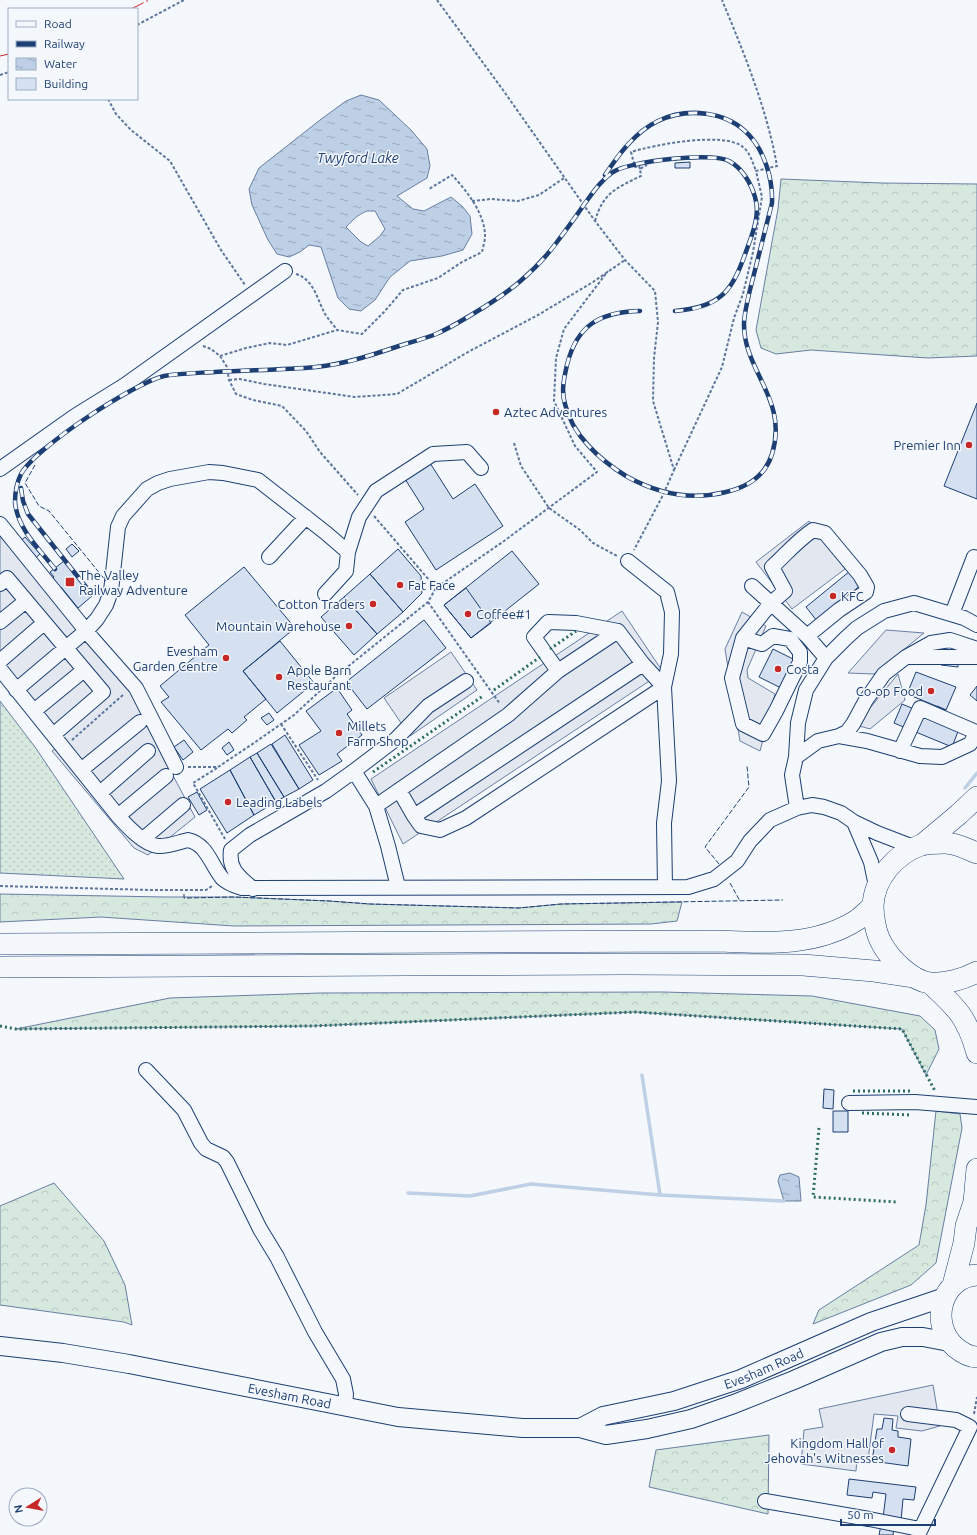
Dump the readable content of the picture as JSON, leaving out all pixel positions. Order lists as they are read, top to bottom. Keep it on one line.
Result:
{"streets":{"main road":["Evesham Road"]},"water":["Twyford Lake"],"places":{"other":["Aztec Adventures","Premier Inn","Fat Face","KFC","Cotton Traders","Coffee#1","Mountain Warehouse","Evesham Garden Centre","Costa","Apple Barn Restaurant","Co-op Food","Millets Farm Shop","Leading Labels","Kingdom Hall of Jehovah's Witnesses"],"transit":["The Valley Railway Adventure"]},"legend":["Road","Railway","Water","Building"],"scale_bar":"50 m","north":"left"}
